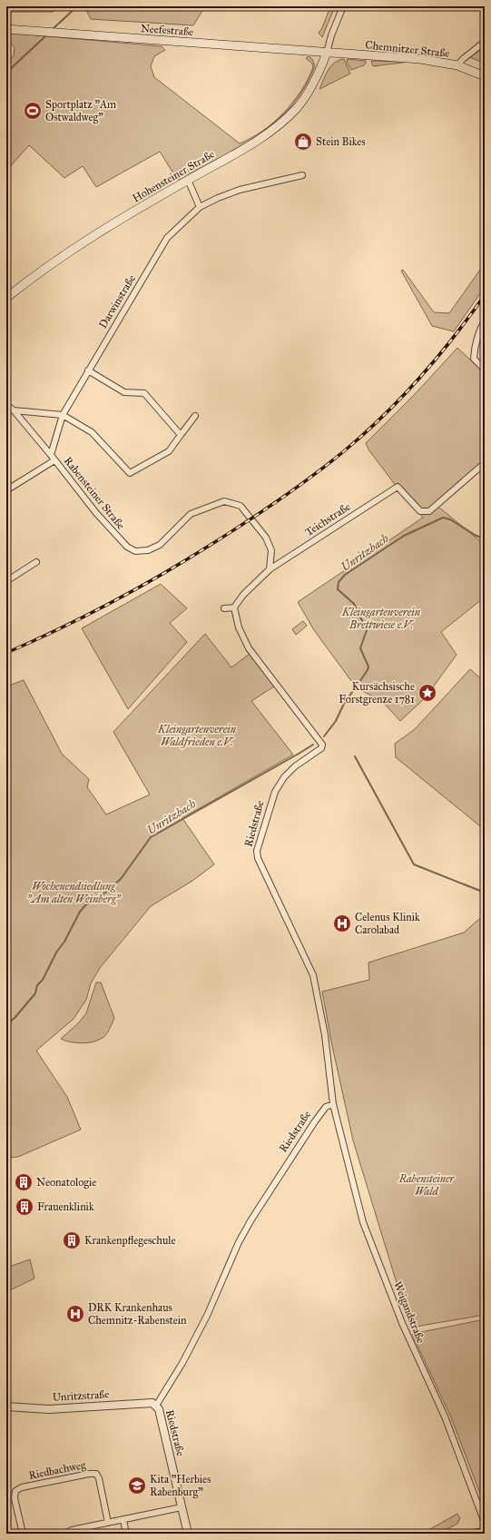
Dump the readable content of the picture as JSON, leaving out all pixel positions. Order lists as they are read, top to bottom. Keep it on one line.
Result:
{"streets":{"main road":["Neefestraße","Chemnitzer Straße","Hohensteiner Straße"],"street":["Darwinstraße","Rabensteiner Straße","Teichstraße","Riedstraße","Weigandstraße","Unritzstraße","Riedbachweg"]},"crossings":[["Neefestraße","Chemnitzer Straße"],["Neefestraße","Hohensteiner Straße"],["Chemnitzer Straße","Hohensteiner Straße"],["Darwinstraße","Rabensteiner Straße"],["Rabensteiner Straße","Teichstraße"],["Riedstraße","Weigandstraße"],["Riedstraße","Unritzstraße"]],"water":["Unritzbach"],"parks":["Kleingartenverein Brettwiese e.V.","Kleingartenverein Waldfrieden e.V.","Wochenendsiedlung \"Am alten Weinberg\"","Rabensteiner Wald"],"places":{"sports":["Sportplatz \"Am Ostwaldweg\""],"shop":["Stein Bikes"],"place":["Kursächsische Forstgrenze 1781"],"hospital":["Celenus Klinik Carolabad","DRK Krankenhaus Chemnitz-Rabenstein"],"building":["Neonatologie","Frauenklinik","Krankenpflegeschule"],"school or university":["Kita \"Herbies Rabenburg\""]}}
